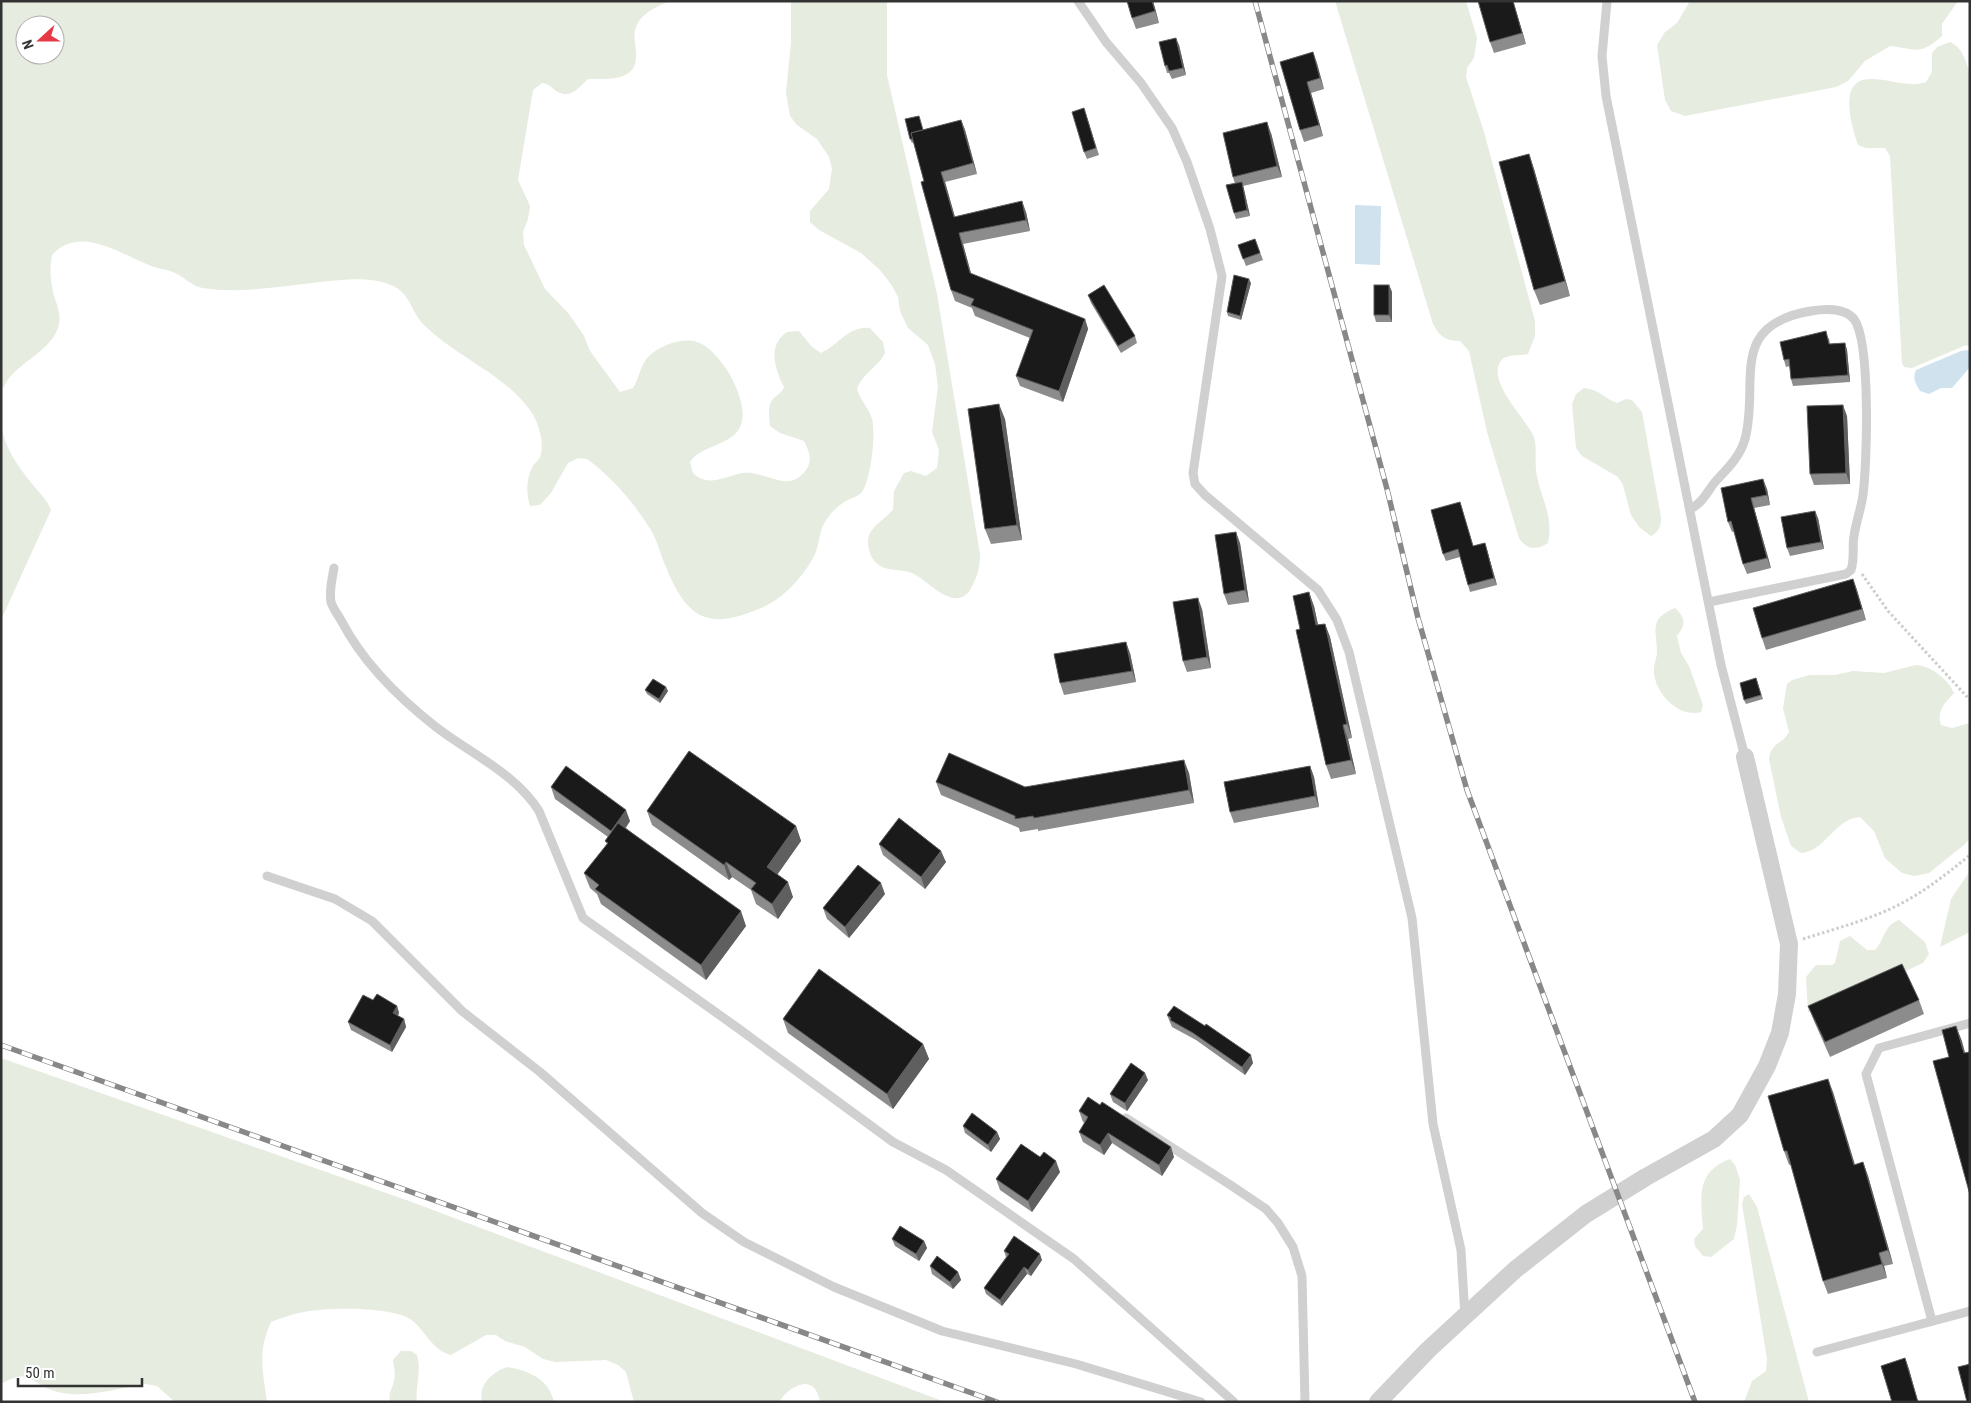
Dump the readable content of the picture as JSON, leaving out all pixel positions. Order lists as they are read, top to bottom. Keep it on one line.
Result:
{"scale_bar":"50 m","north":"left"}
